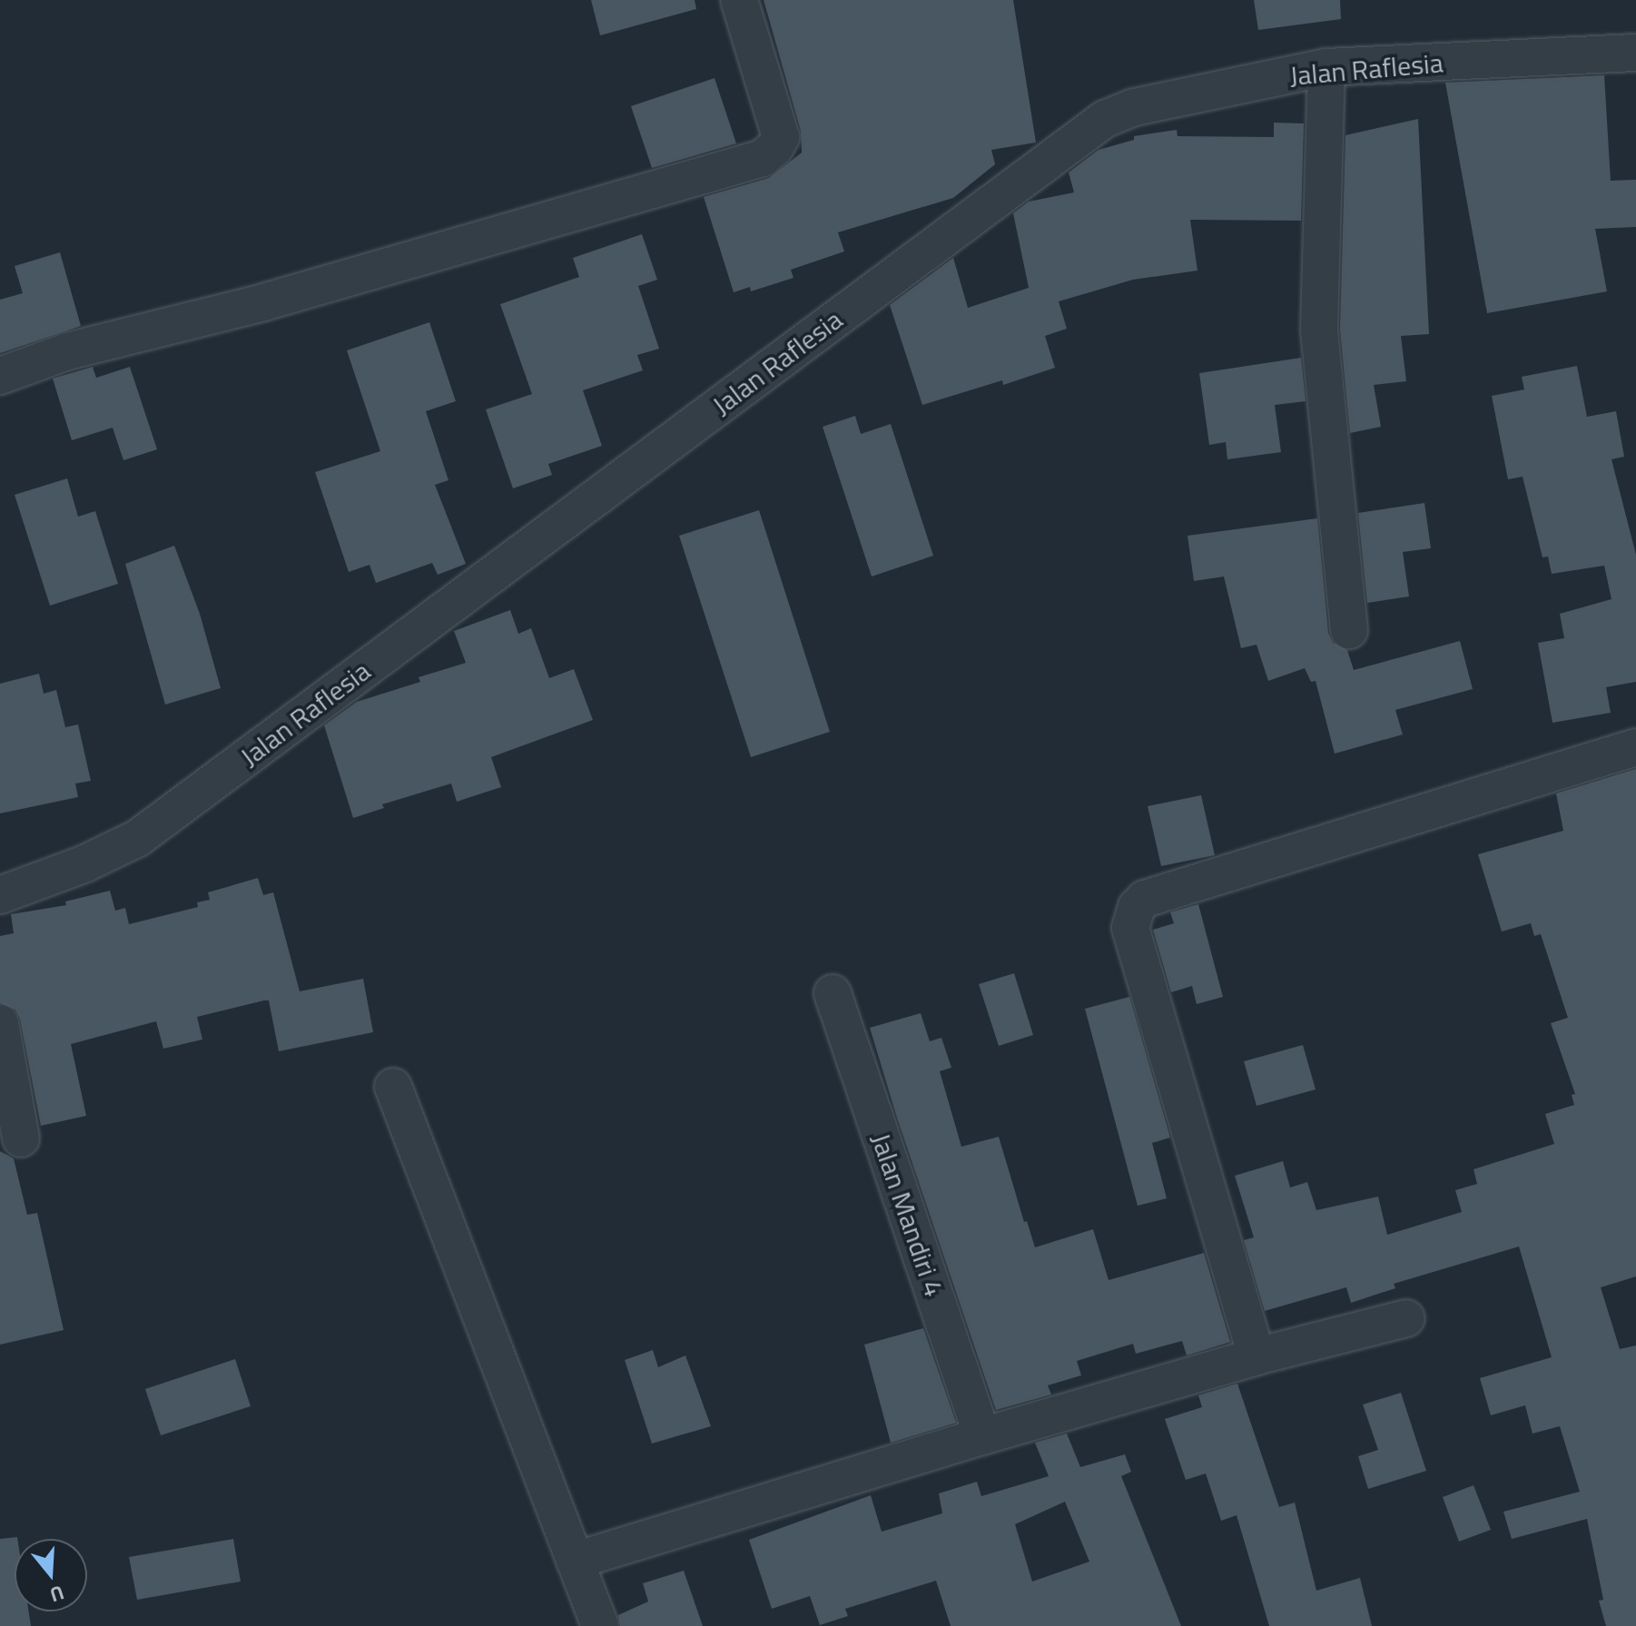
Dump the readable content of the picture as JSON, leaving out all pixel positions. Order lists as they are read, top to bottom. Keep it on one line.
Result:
{"streets":{"street":["Jalan Raflesia","Jalan Mandiri 4"]},"north":"bottom"}
